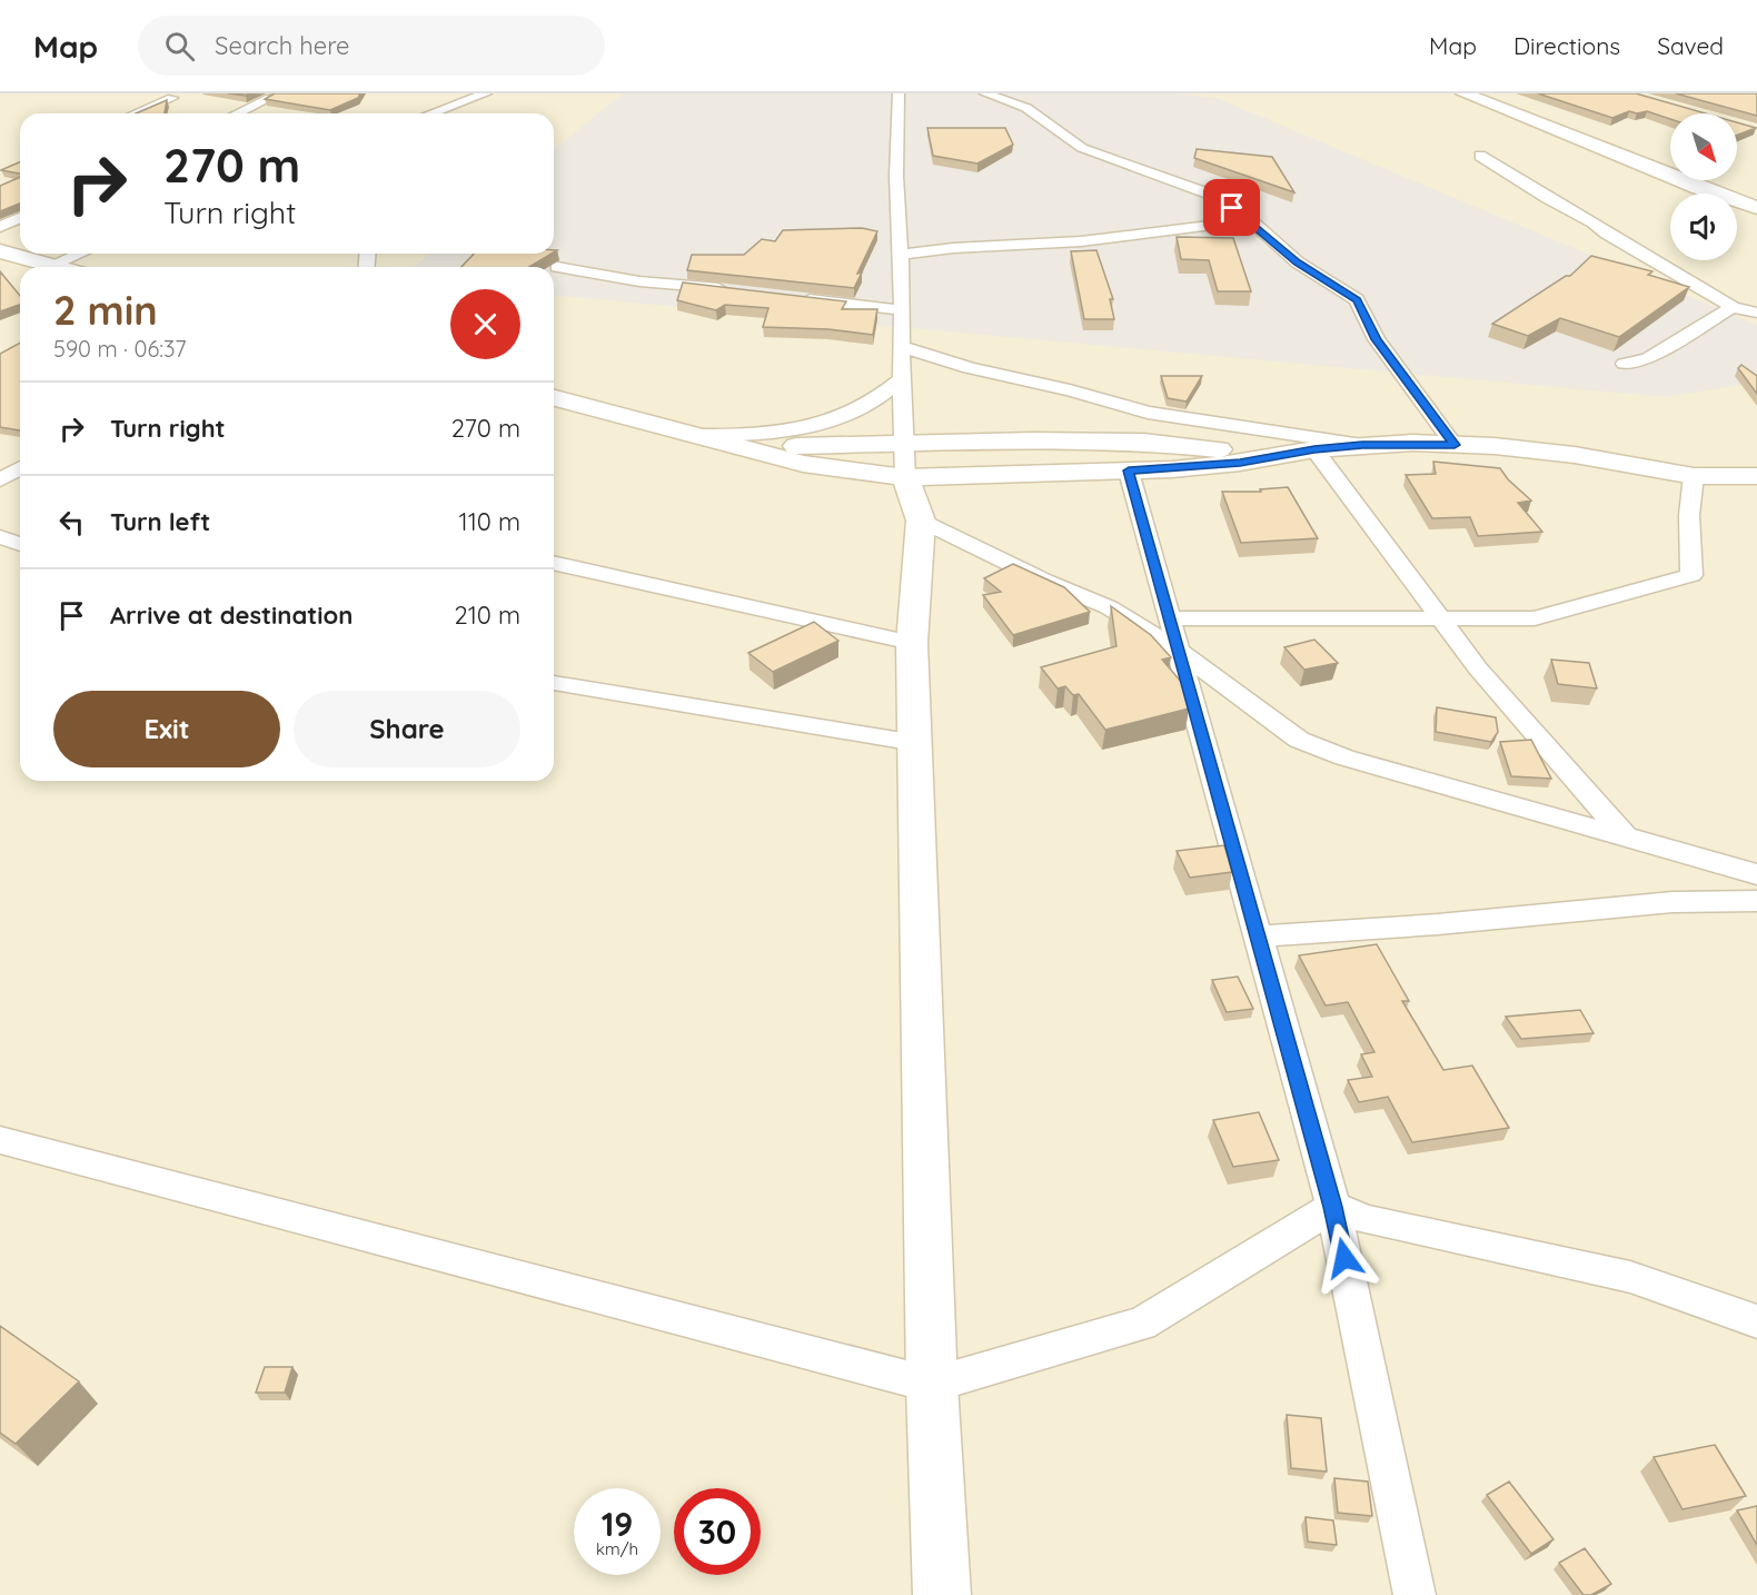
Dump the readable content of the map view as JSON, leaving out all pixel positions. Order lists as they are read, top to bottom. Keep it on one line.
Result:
{"north":"bottom right","page":{"header":"Map","search":"Search here","nav":["Map","Directions","Saved"],"turn":["270 m","Turn right"],"heading":["2 min","590 m · 06:37"],"list":[{"name":"Turn right","value":"270 m"},{"name":"Turn left","value":"110 m"},{"name":"Arrive at destination","value":"210 m"}],"buttons":["Exit","Share"],"speed":"19 km/h","limit":"30"}}
